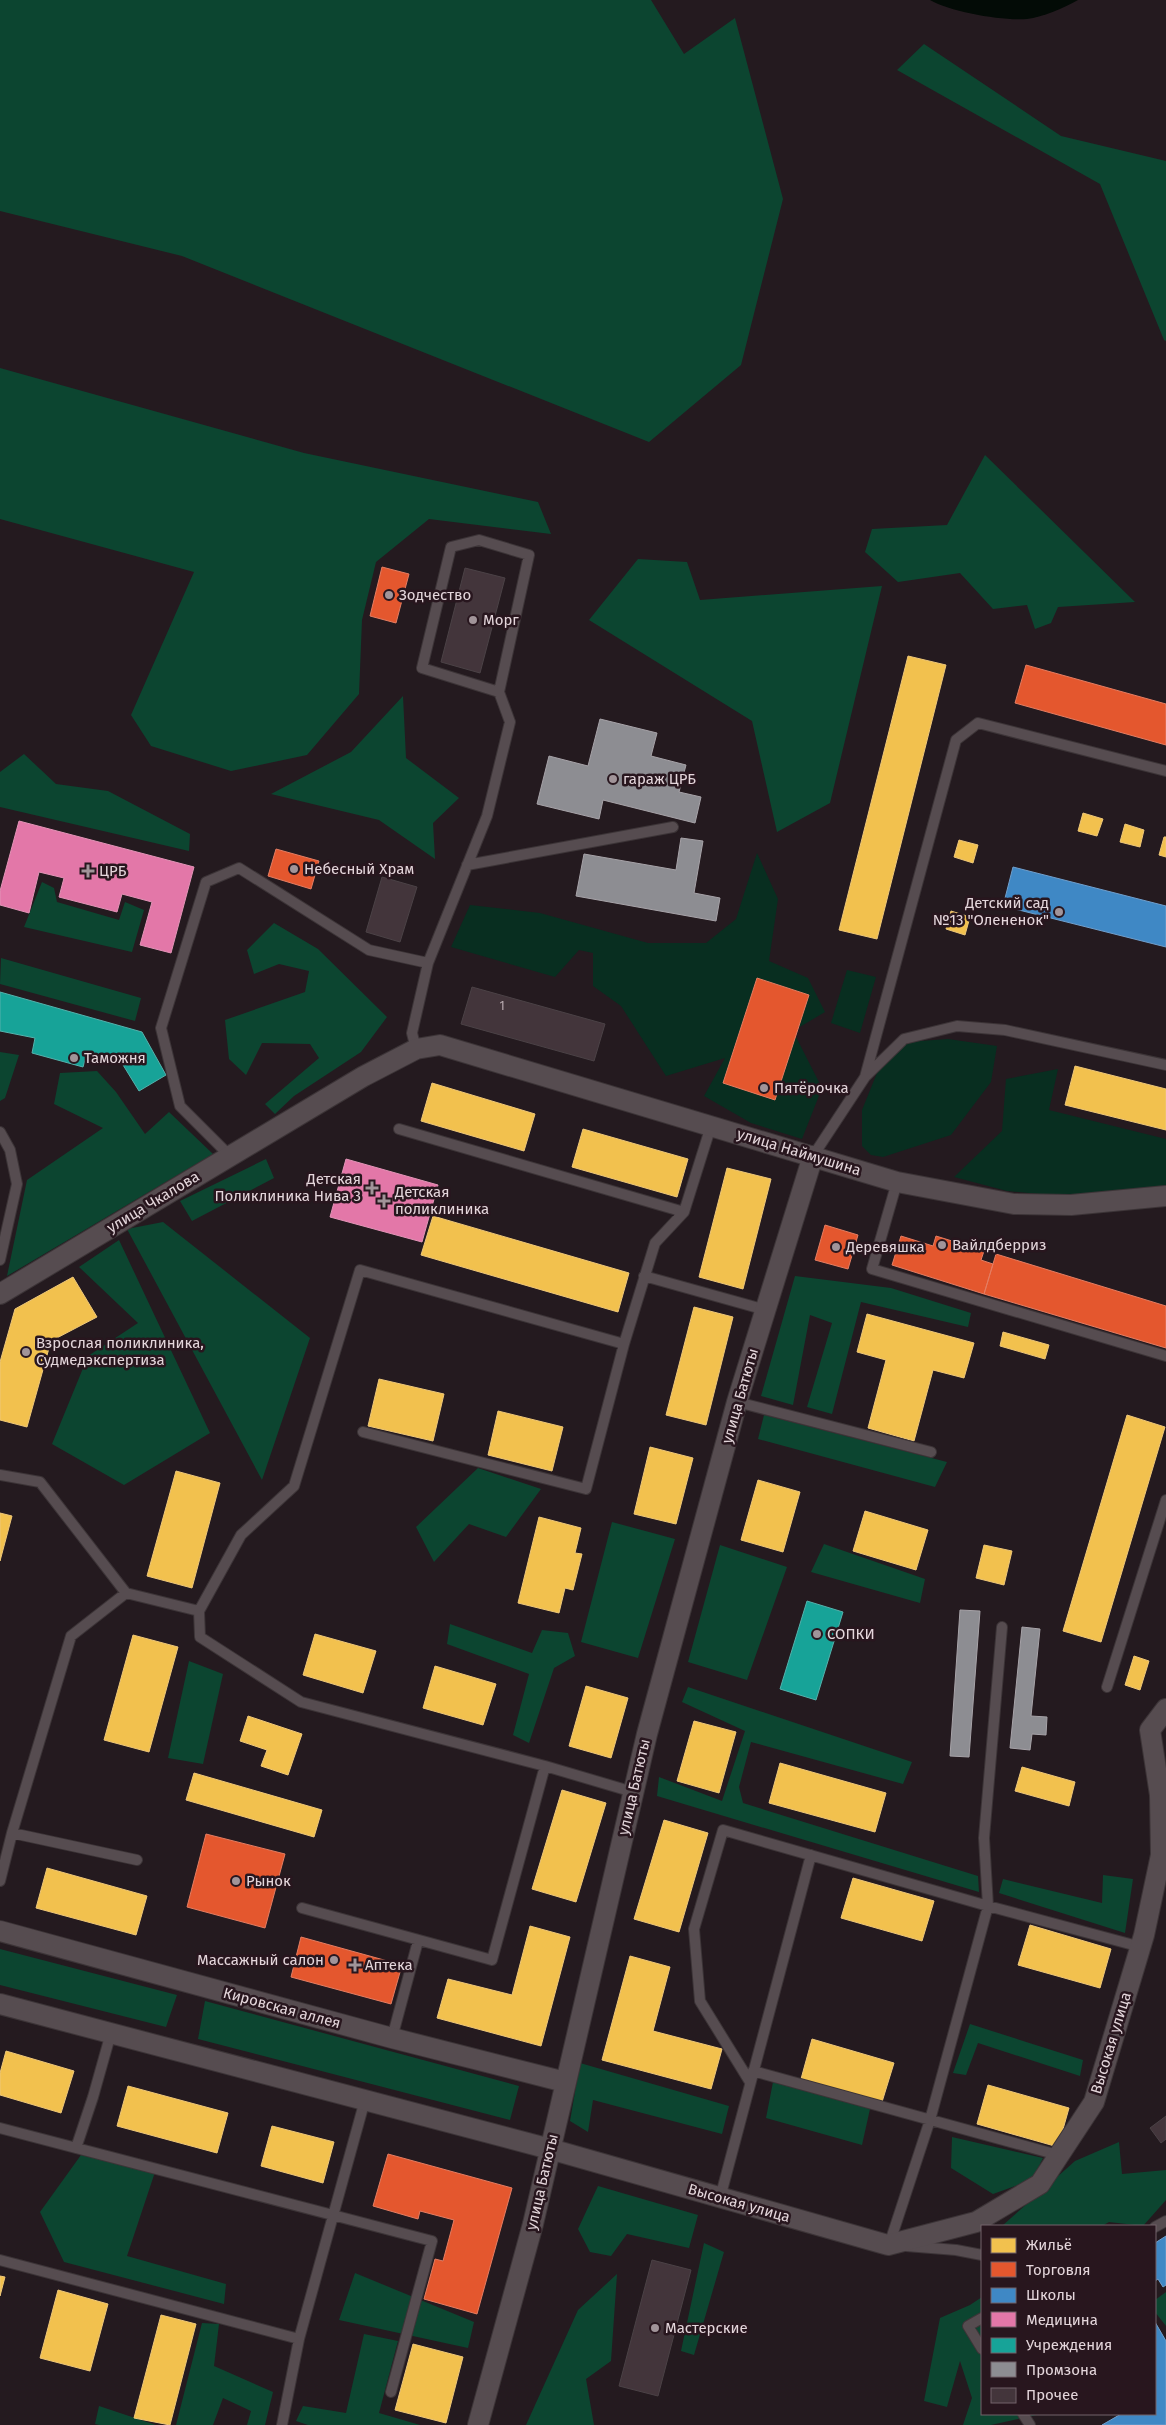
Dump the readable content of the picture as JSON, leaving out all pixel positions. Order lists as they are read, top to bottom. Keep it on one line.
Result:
{"streets":{"street":["улица Наймушина","улица Чкалова","улица Батюты","Кировская аллея","Высокая улица"]},"crossings":[["улица Наймушина","улица Чкалова"],["улица Наймушина","улица Батюты"],["улица Батюты","Кировская аллея"],["улица Батюты","Высокая улица"]],"places":{"other":["Зодчество","Морг","гараж ЦРБ","Небесный Храм","Детский сад №13 \"Олененок\"","Таможня","Пятёрочка","Вайлдберриз","Деревяшка","Взрослая поликлиника, Судмедэкспертиза","СОПКИ","Рынок","Массажный салон","Мастерские"],"health":["ЦРБ","Детская Поликлиника Нива 3","Детская поликлиника","Аптека"]},"house_numbers":["1"],"legend":["Жильё","Торговля","Школы","Медицина","Учреждения","Промзона","Прочее"]}
